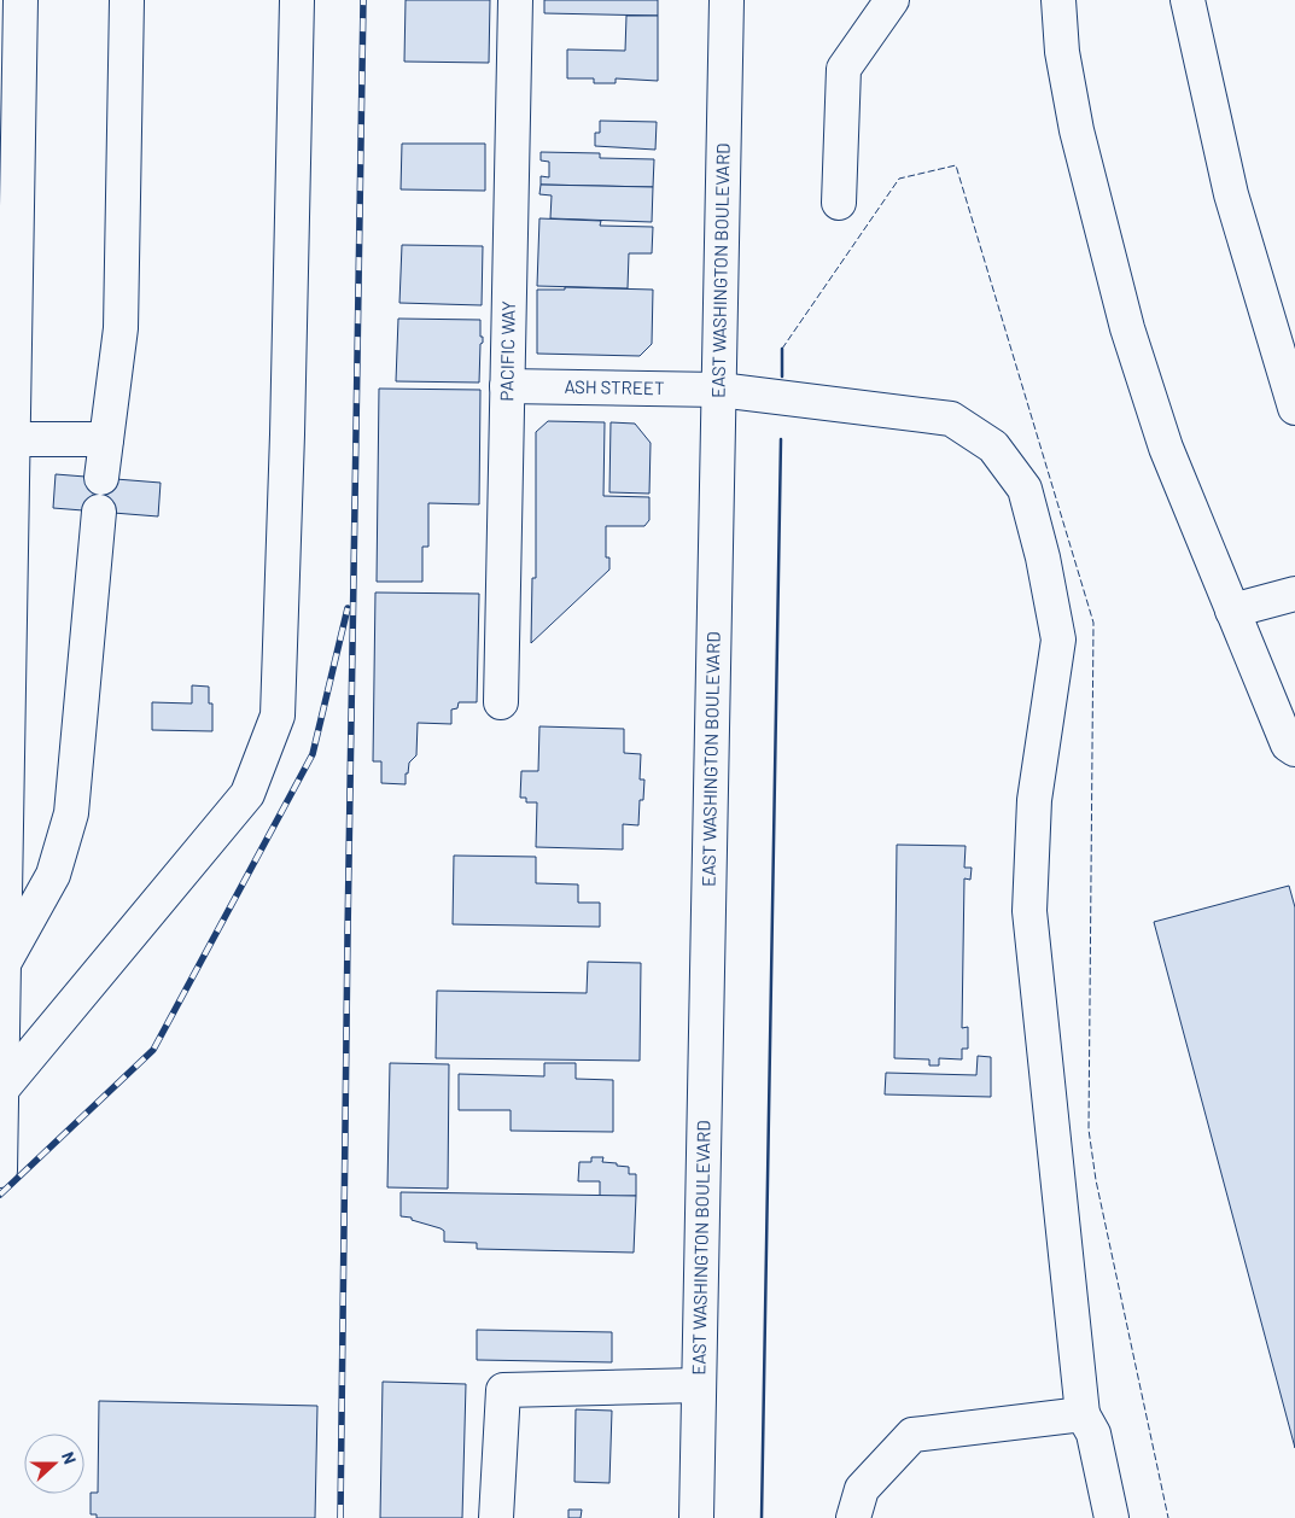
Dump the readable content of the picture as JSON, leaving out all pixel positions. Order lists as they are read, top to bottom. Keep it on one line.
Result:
{"streets":{"main road":["EAST WASHINGTON BOULEVARD","PACIFIC WAY","ASH STREET"]},"crossings":[["EAST WASHINGTON BOULEVARD","ASH STREET"],["PACIFIC WAY","ASH STREET"]],"north":"right"}
